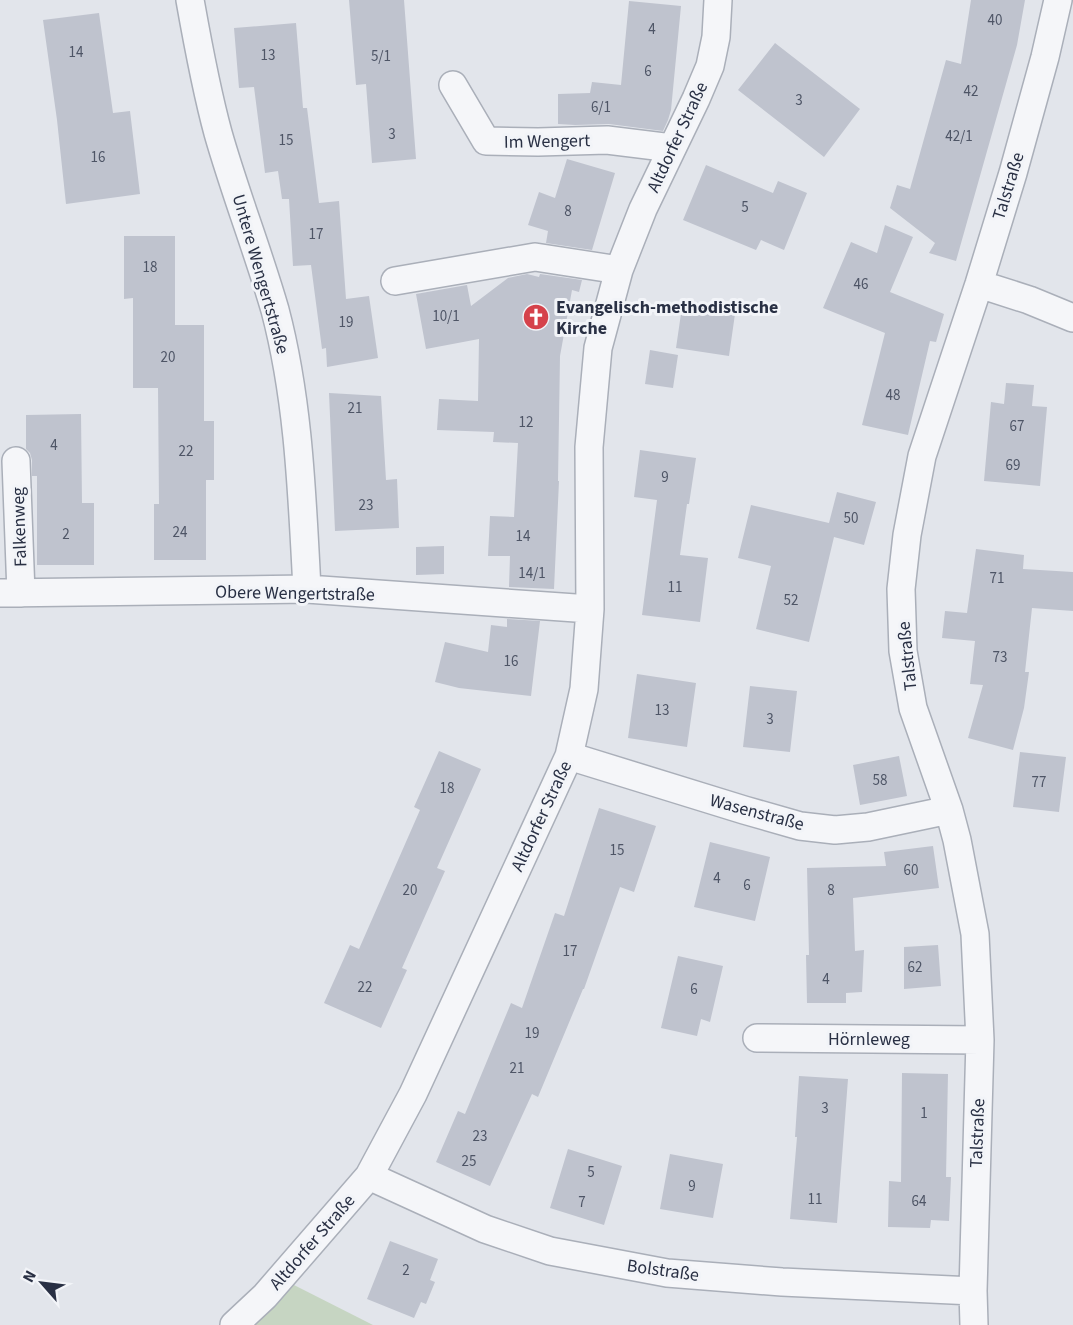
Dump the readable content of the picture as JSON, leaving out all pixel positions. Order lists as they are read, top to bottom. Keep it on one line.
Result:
{"streets":{"street":["Altdorfer Straße","Im Wengert","Talstraße","Untere Wengertstraße","Falkenweg","Obere Wengertstraße","Wasenstraße","Hörnleweg","Bolstraße"]},"crossings":[["Altdorfer Straße","Im Wengert"],["Altdorfer Straße","Obere Wengertstraße"],["Altdorfer Straße","Wasenstraße"],["Altdorfer Straße","Bolstraße"],["Talstraße","Wasenstraße"],["Talstraße","Hörnleweg"],["Talstraße","Bolstraße"],["Untere Wengertstraße","Obere Wengertstraße"],["Falkenweg","Obere Wengertstraße"]],"places":{"church":["Evangelisch-methodistische Kirche"]},"house_numbers":["40","4","14","13","5/1","6","42","3","6/1","3","42/1","15","16","5","8","17","18","46","10/1","19","20","48","21","12","67","4","22","69","9","23","50","24","2","14","14/1","71","11","52","73","16","13","3","58","77","18","15","60","4","6","20","8","17","62","4","22","6","19","21","3","1","23","25","5","9","11","64","7","2"],"north":"top left"}
